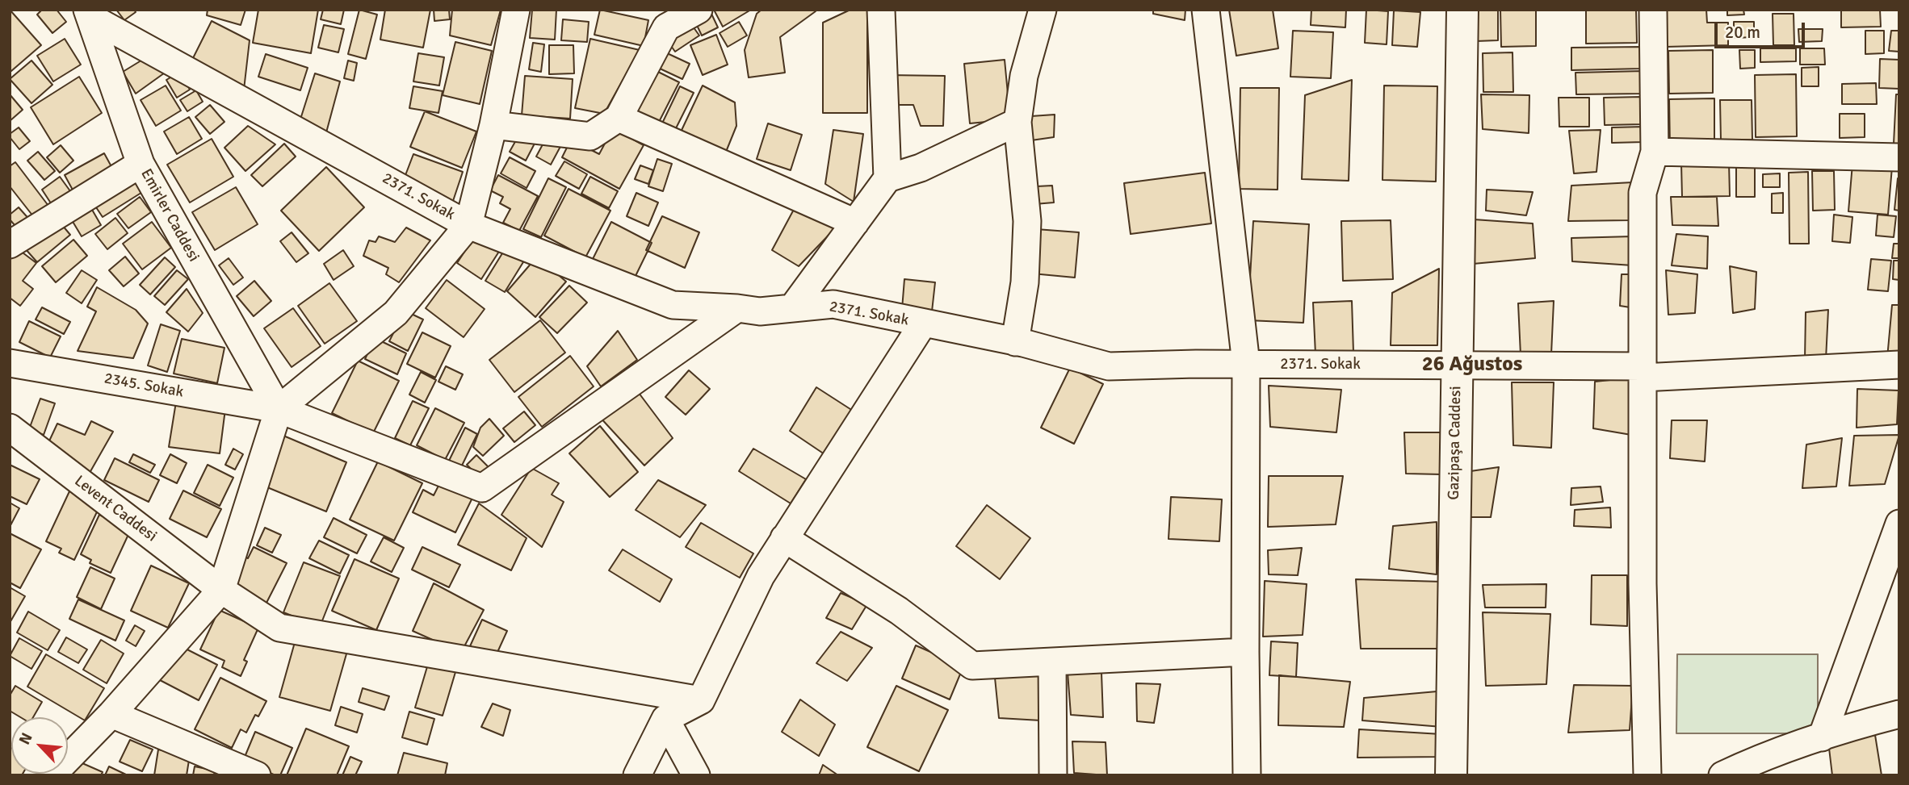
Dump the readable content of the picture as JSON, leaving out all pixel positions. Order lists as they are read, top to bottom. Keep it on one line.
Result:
{"streets":{"street":["2371. Sokak","Emirler Caddesi","2345. Sokak","Gazipaşa Caddesi","Levent Caddesi"]},"crossings":[["2371. Sokak","Emirler Caddesi"],["2371. Sokak","2345. Sokak"],["2371. Sokak","Gazipaşa Caddesi"],["Emirler Caddesi","2345. Sokak"]],"districts":["26 Ağustos"],"scale_bar":"20 m","north":"top left"}
